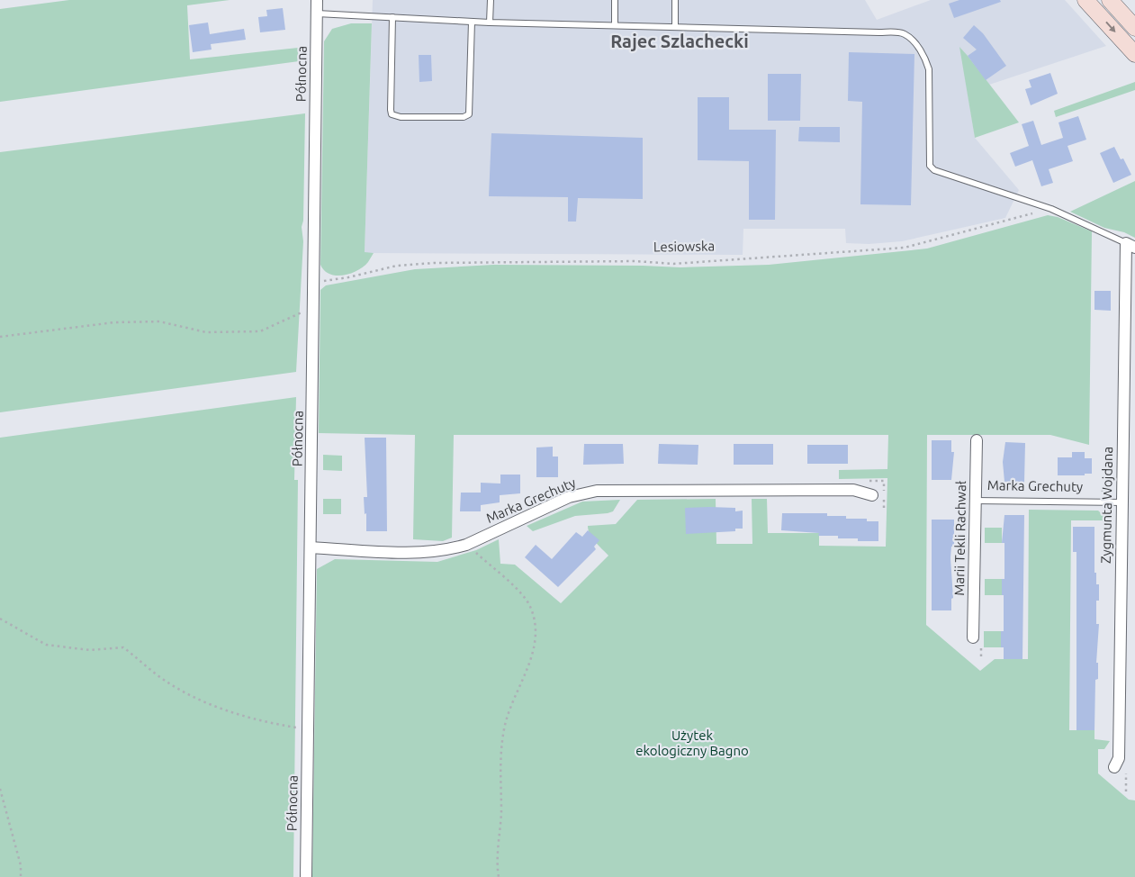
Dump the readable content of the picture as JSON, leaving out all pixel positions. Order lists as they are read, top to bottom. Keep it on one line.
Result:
{"streets":{"street":["Północna","Marka Grechuty","Zygmunta Wojdana","Marii Tekli Rachwał"],"path":["Lesiowska"]},"crossings":[["Północna","Lesiowska"],["Północna","Marka Grechuty"],["Marka Grechuty","Zygmunta Wojdana"],["Marka Grechuty","Marii Tekli Rachwał"]],"districts":["Rajec Szlachecki"],"parks":["Użytek ekologiczny Bagno"]}
